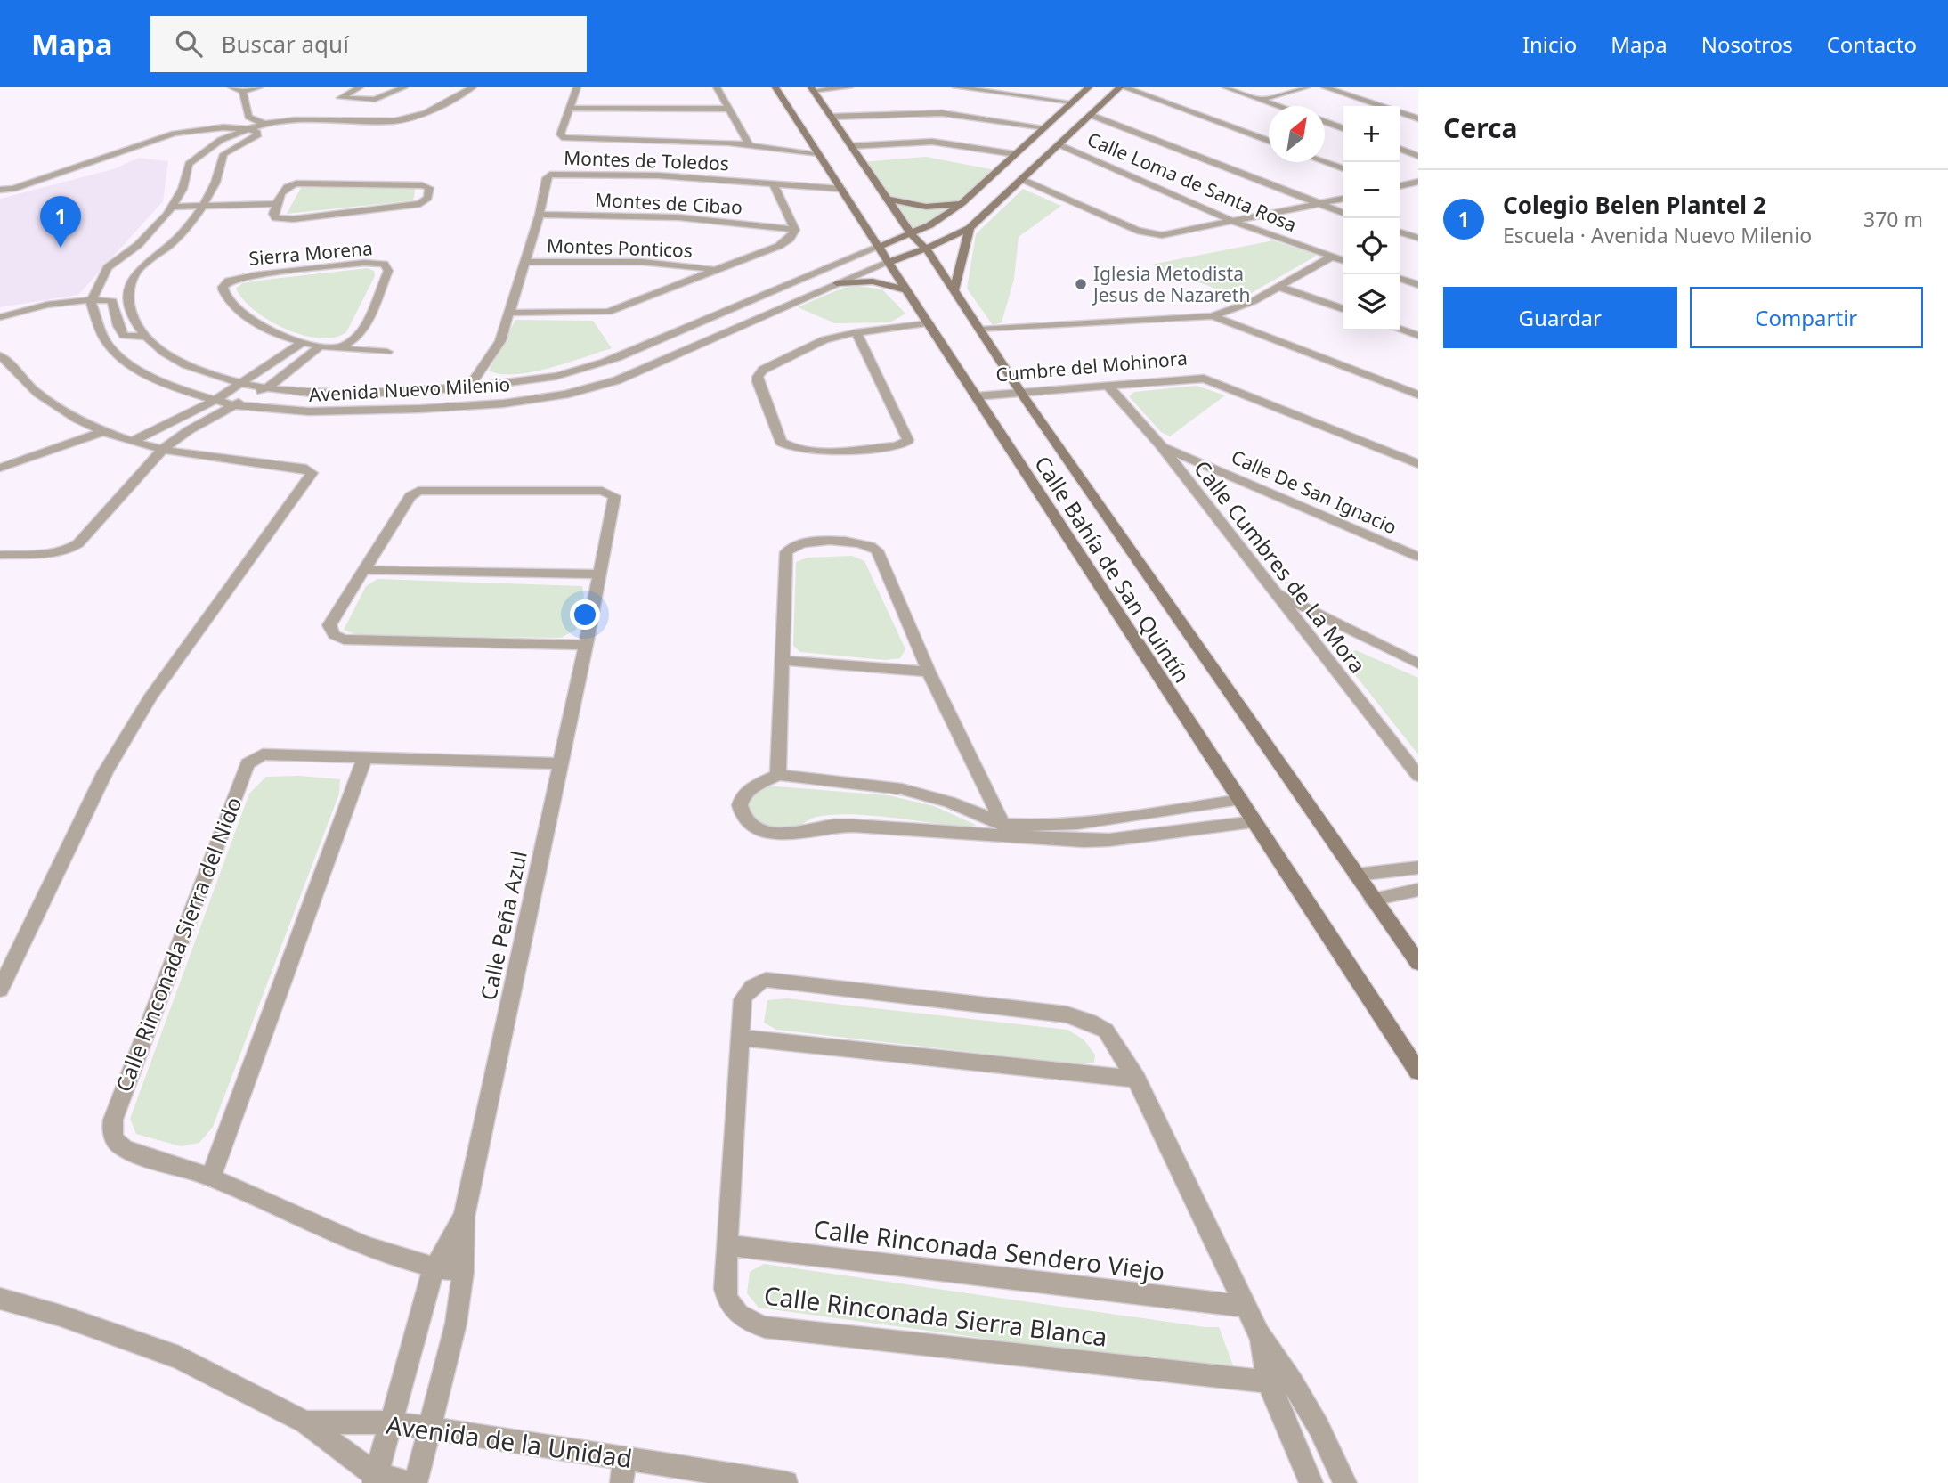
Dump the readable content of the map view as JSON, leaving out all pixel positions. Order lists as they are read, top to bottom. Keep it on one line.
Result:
{"streets":{"street":["Montes de Toledos","Calle Loma de Santa Rosa","Montes de Cibao","Montes Ponticos","Sierra Morena","Cumbre del Mohinora","Avenida Nuevo Milenio","Calle De San Ignacio","Calle Cumbres de La Mora","Calle Bahía de San Quintín","Calle Peña Azul","Calle Rinconada Sierra del Nido","Calle Rinconada Sendero Viejo","Calle Rinconada Sierra Blanca","Avenida de la Unidad"]},"crossings":[["Montes de Toledos","Montes de Cibao"],["Montes de Toledos","Montes Ponticos"],["Montes de Toledos","Avenida Nuevo Milenio"],["Montes de Toledos","Calle Bahía de San Quintín"],["Calle Loma de Santa Rosa","Avenida Nuevo Milenio"],["Cumbre del Mohinora","Calle Cumbres de La Mora"],["Cumbre del Mohinora","Calle Bahía de San Quintín"],["Avenida Nuevo Milenio","Calle Bahía de San Quintín"],["Calle De San Ignacio","Calle Cumbres de La Mora"],["Calle Peña Azul","Calle Rinconada Sierra del Nido"],["Calle Rinconada Sendero Viejo","Calle Rinconada Sierra Blanca"]],"places":["Iglesia Metodista Jesus de Nazareth"],"north":"top right","page":{"header":"Mapa","search":"Buscar aquí","nav":["Inicio","Mapa","Nosotros","Contacto"],"heading":"Cerca","map_buttons":["+","−"],"list":[{"mark":"1","name":"Colegio Belen Plantel 2","note":"Escuela · Avenida Nuevo Milenio","value":"370 m"}],"pins":"1","buttons":["Guardar","Compartir"]}}
